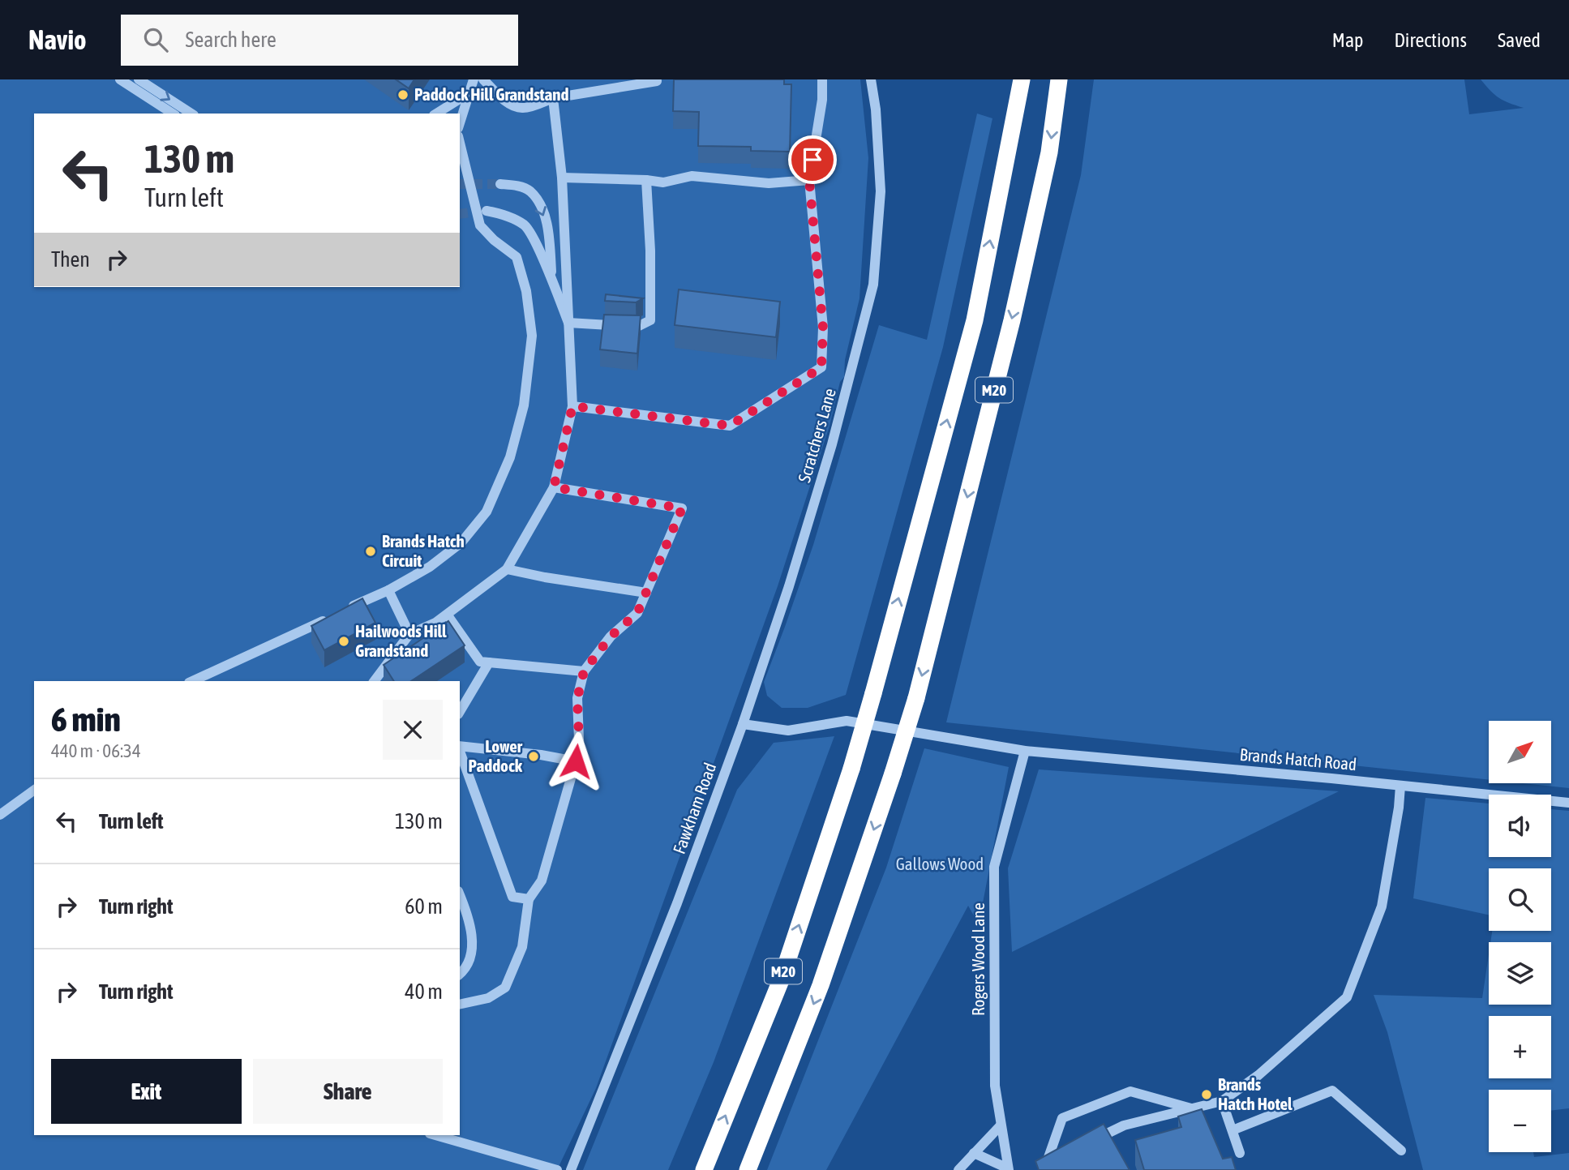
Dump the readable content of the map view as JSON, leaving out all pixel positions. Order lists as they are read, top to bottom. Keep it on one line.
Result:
{"streets":{"highway":["M20"],"street":["Scratchers Lane","Brands Hatch Road","Fawkham Road","Rogers Wood Lane"]},"crossings":[["Scratchers Lane","Fawkham Road"],["Brands Hatch Road","Rogers Wood Lane"]],"parks":["Gallows Wood"],"places":["Paddock Hill Grandstand","Brands Hatch Circuit","Hailwoods Hill Grandstand","Lower Paddock","Brands Hatch Hotel"],"north":"top right","page":{"header":"Navio","search":"Search here","nav":["Map","Directions","Saved"],"turn":["130 m","Turn left"],"then":"Then","heading":["6 min","440 m · 06:34"],"map_buttons":["+","−"],"list":[{"name":"Turn left","value":"130 m"},{"name":"Turn right","value":"60 m"},{"name":"Turn right","value":"40 m"}],"buttons":["Exit","Share"]}}
